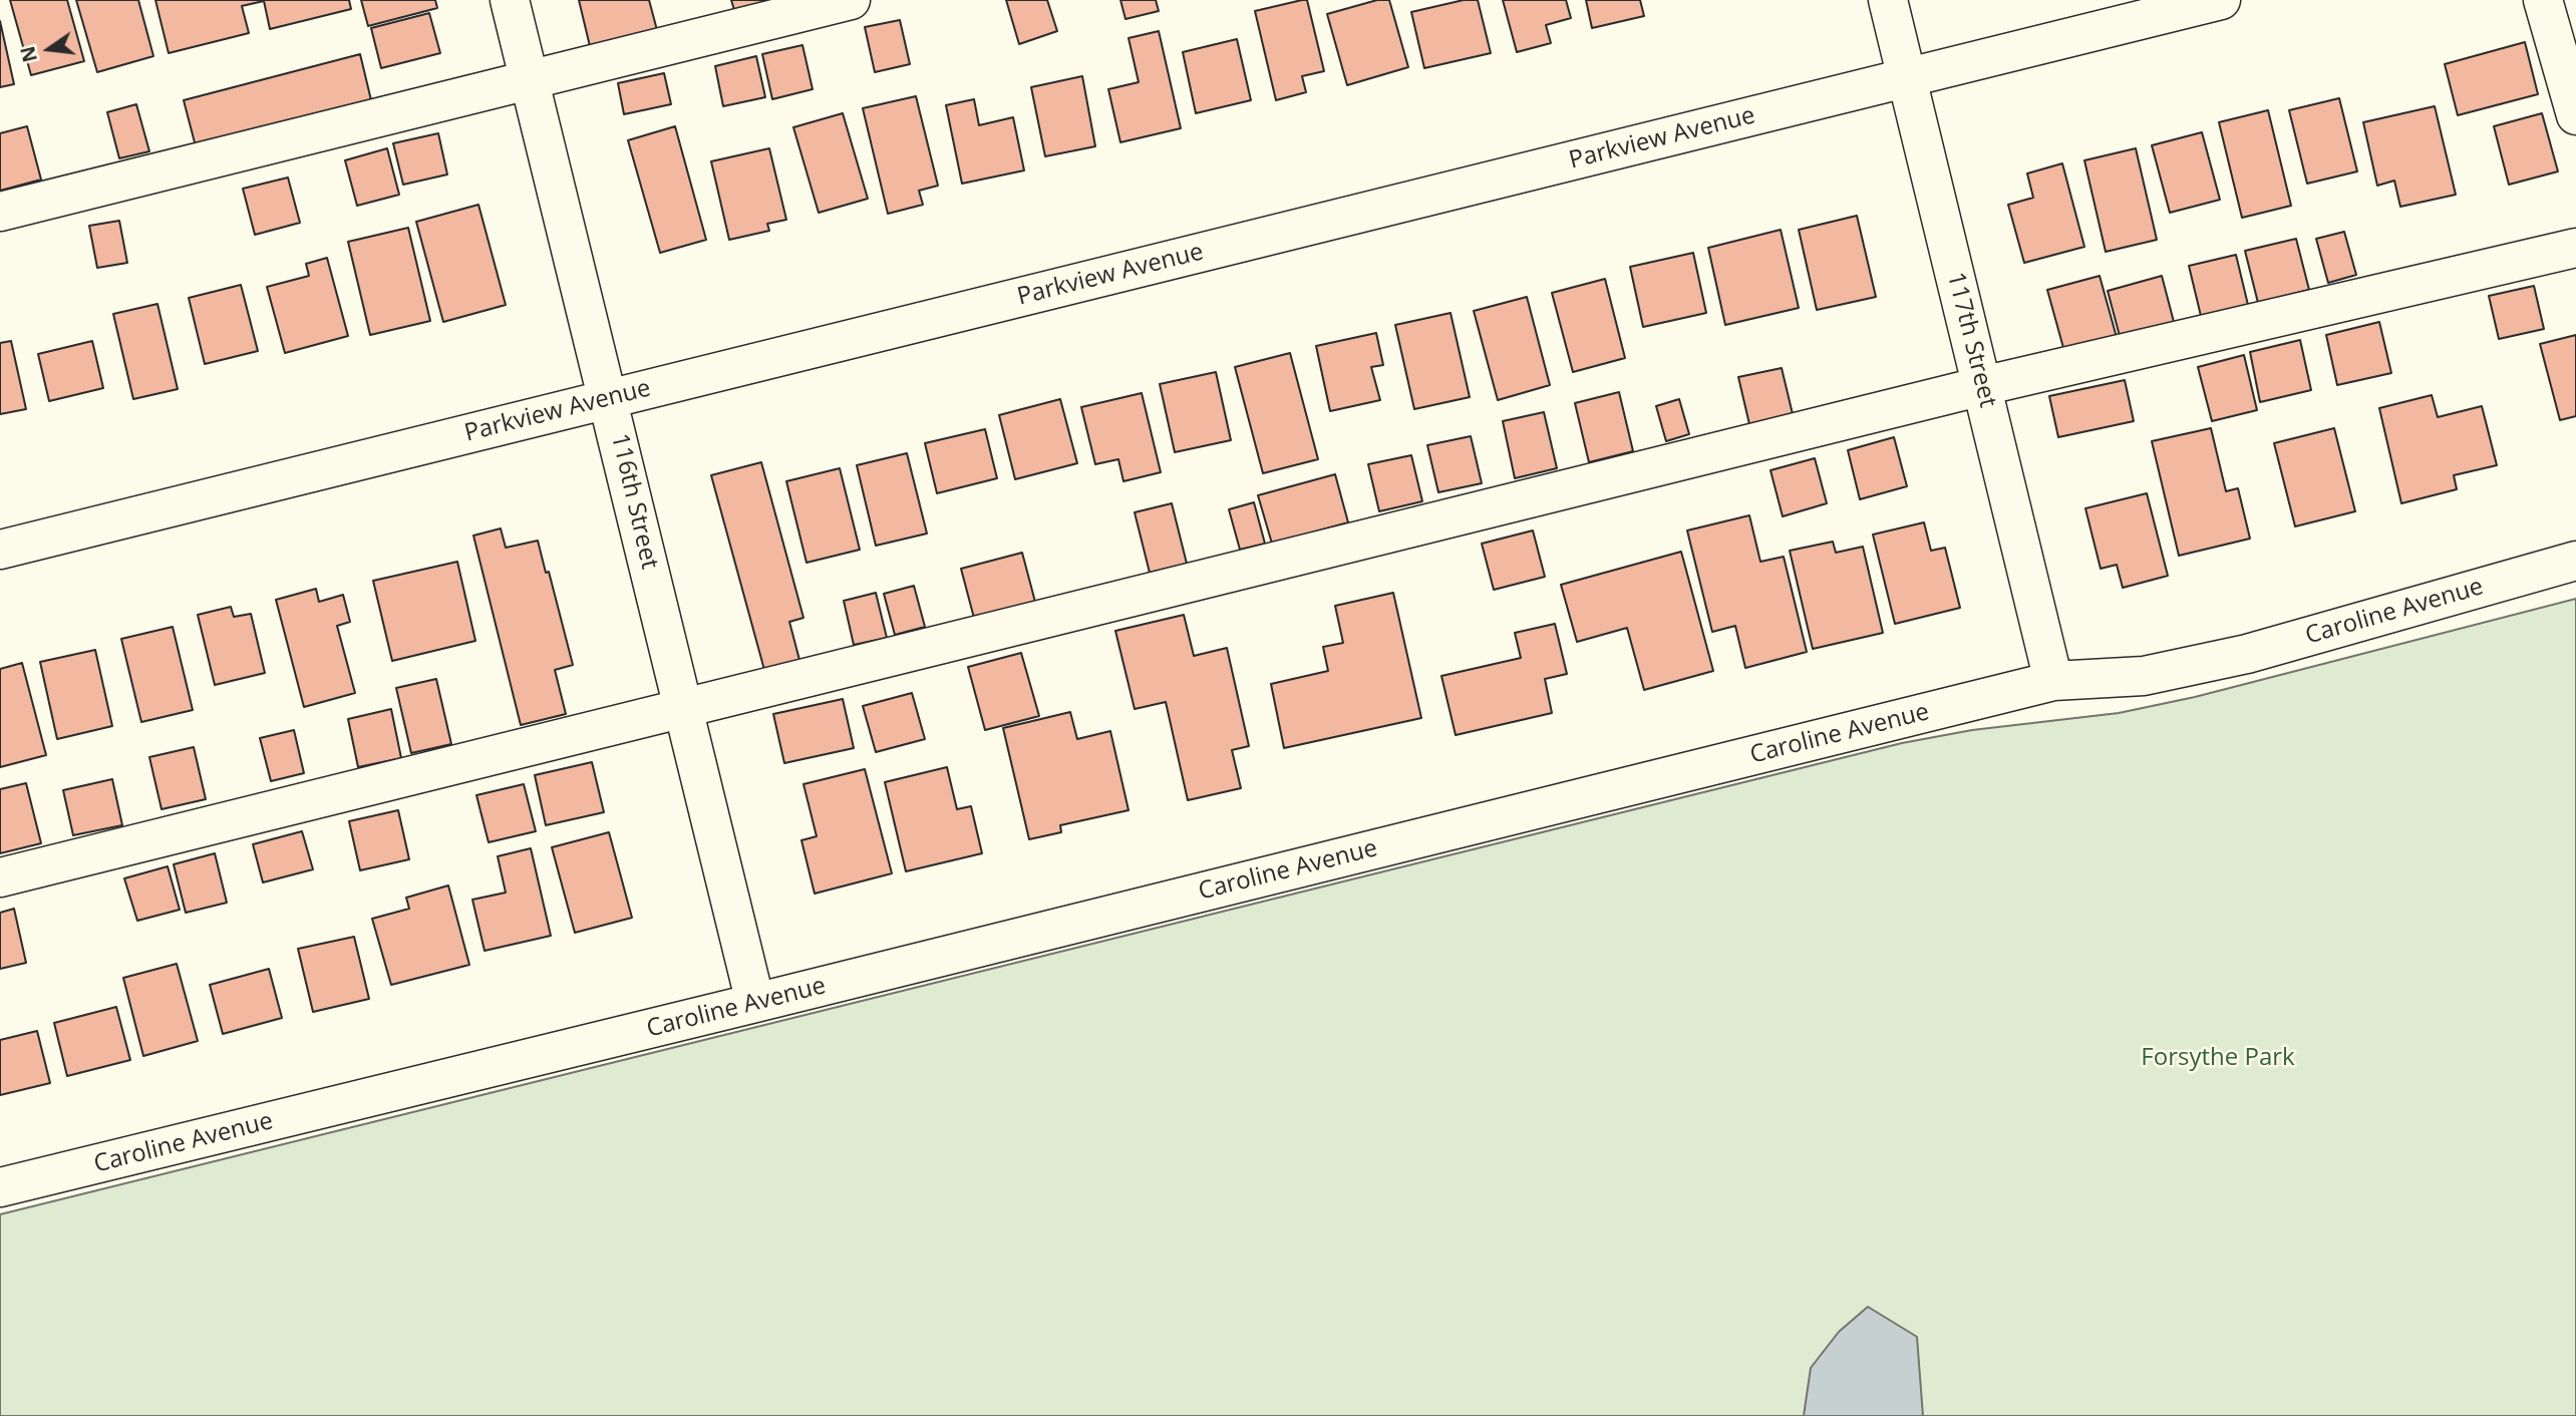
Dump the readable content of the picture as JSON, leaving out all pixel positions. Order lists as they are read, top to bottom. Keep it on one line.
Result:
{"streets":{"street":["Parkview Avenue","117th Street","116th Street","Caroline Avenue"]},"crossings":[["Parkview Avenue","117th Street"],["Parkview Avenue","116th Street"],["117th Street","Caroline Avenue"],["116th Street","Caroline Avenue"]],"parks":["Forsythe Park"],"north":"left"}
